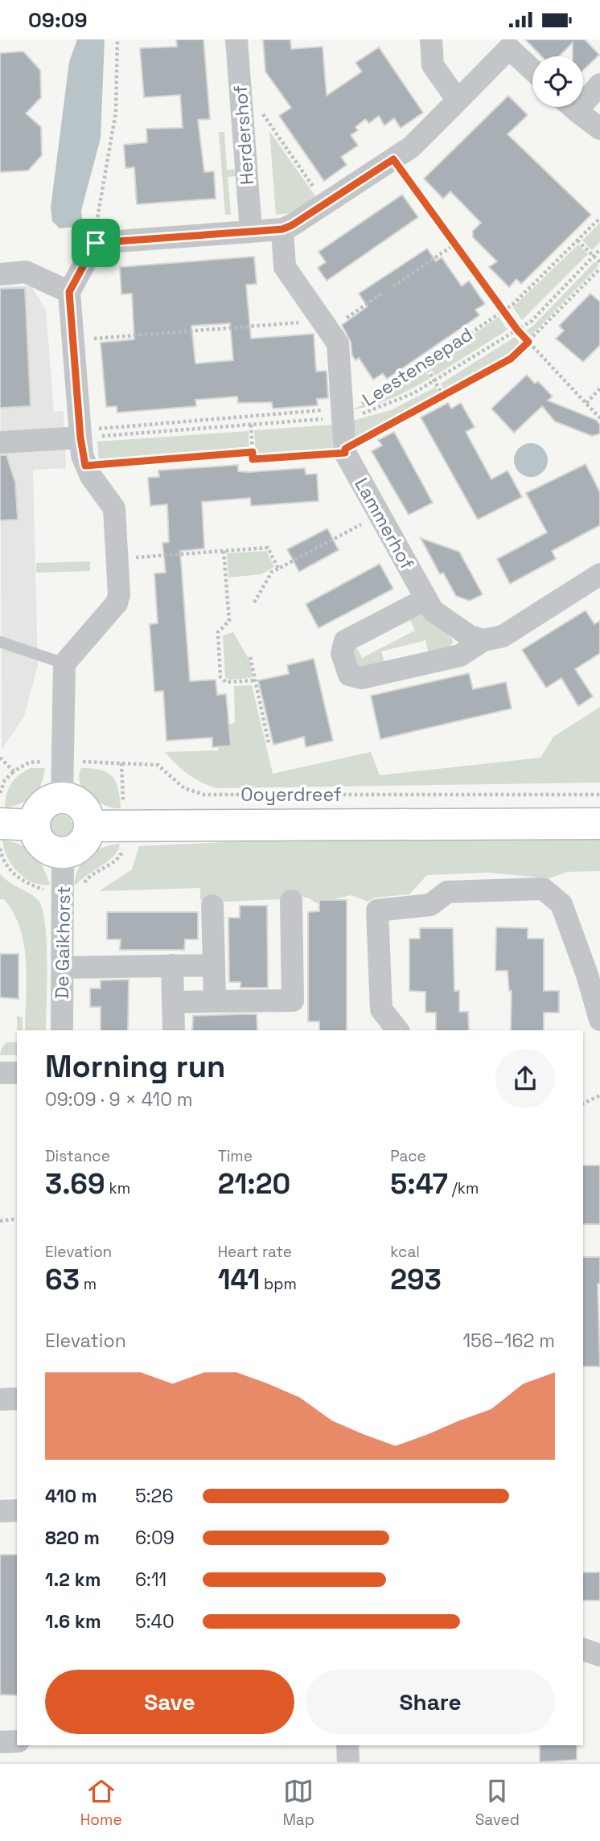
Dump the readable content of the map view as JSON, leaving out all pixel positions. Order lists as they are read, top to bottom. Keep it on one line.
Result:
{"streets":{"street":["Herdershof","Lammerhof","Ooyerdreef","De Gaikhorst"],"path":["Leestensepad"]},"crossings":[["Leestensepad","Lammerhof"],["Ooyerdreef","De Gaikhorst"]],"page":{"status":"09:09","heading":["Morning run","09:09 · 9 × 410 m"],"stats":[["Distance","3.69 km"],["Time","21:20"],["Pace","5:47 /km"],["Elevation","63 m"],["Heart rate","141 bpm"],["kcal","293"]],"chart":["Elevation","156–162 m"],"list":[{"name":"410 m","note":"5:26"},{"name":"820 m","note":"6:09"},{"name":"1.2 km","note":"6:11"},{"name":"1.6 km","note":"5:40"}],"buttons":["Save","Share"],"tabs":["Home","Map","Saved"]}}
